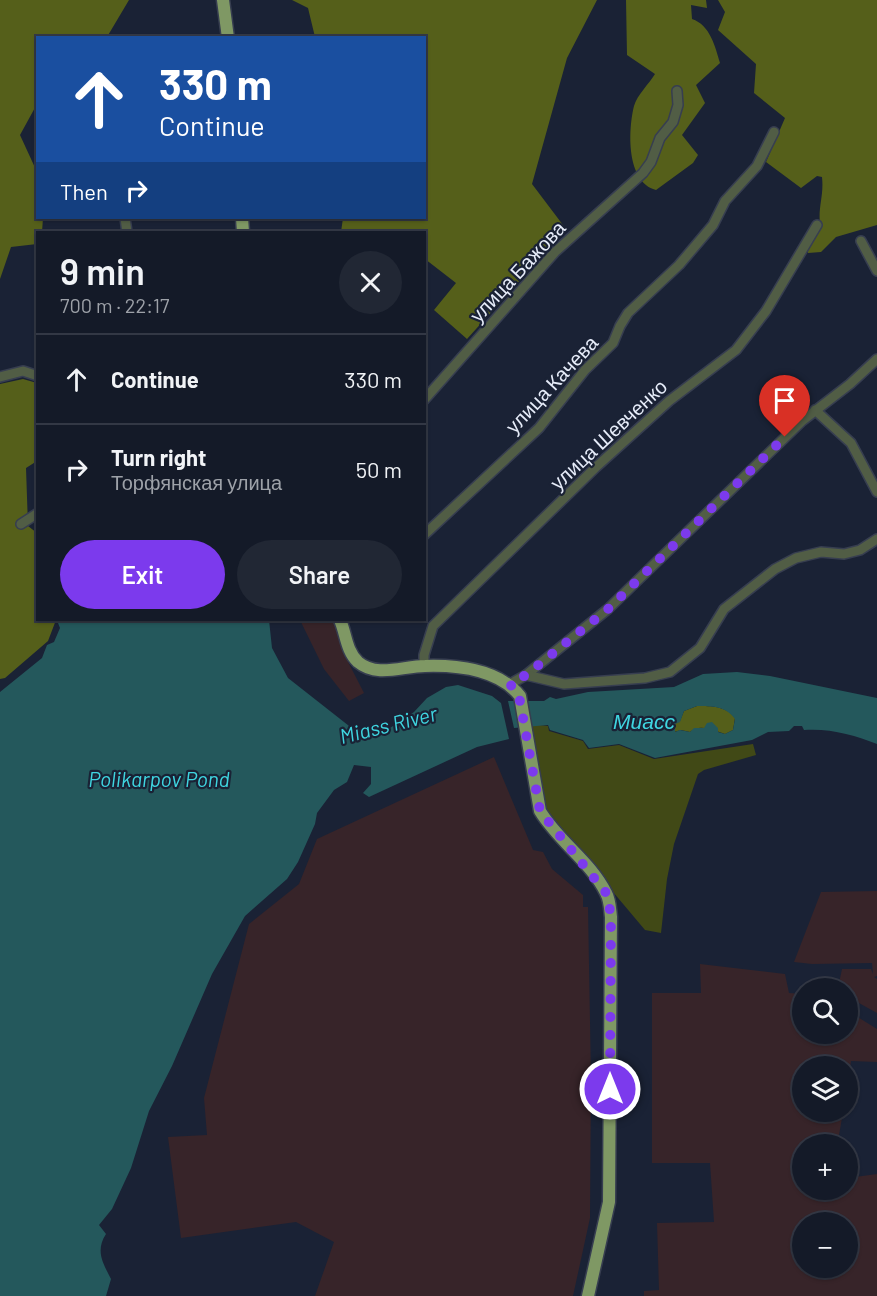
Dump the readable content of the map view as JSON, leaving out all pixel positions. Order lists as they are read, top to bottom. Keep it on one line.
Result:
{"streets":{"street":["улица Бажова","улица Качева","улица Шевченко"]},"water":["Миасс","Miass River","Polikarpov Pond"],"page":{"turn":["330 m","Continue"],"then":"Then","heading":["9 min","700 m · 22:17"],"list":[{"name":"Continue","value":"330 m"},{"name":"Turn right","note":"Торфянская улица","value":"50 m"}],"buttons":["Exit","Share"],"map_buttons":["+","−"]}}
